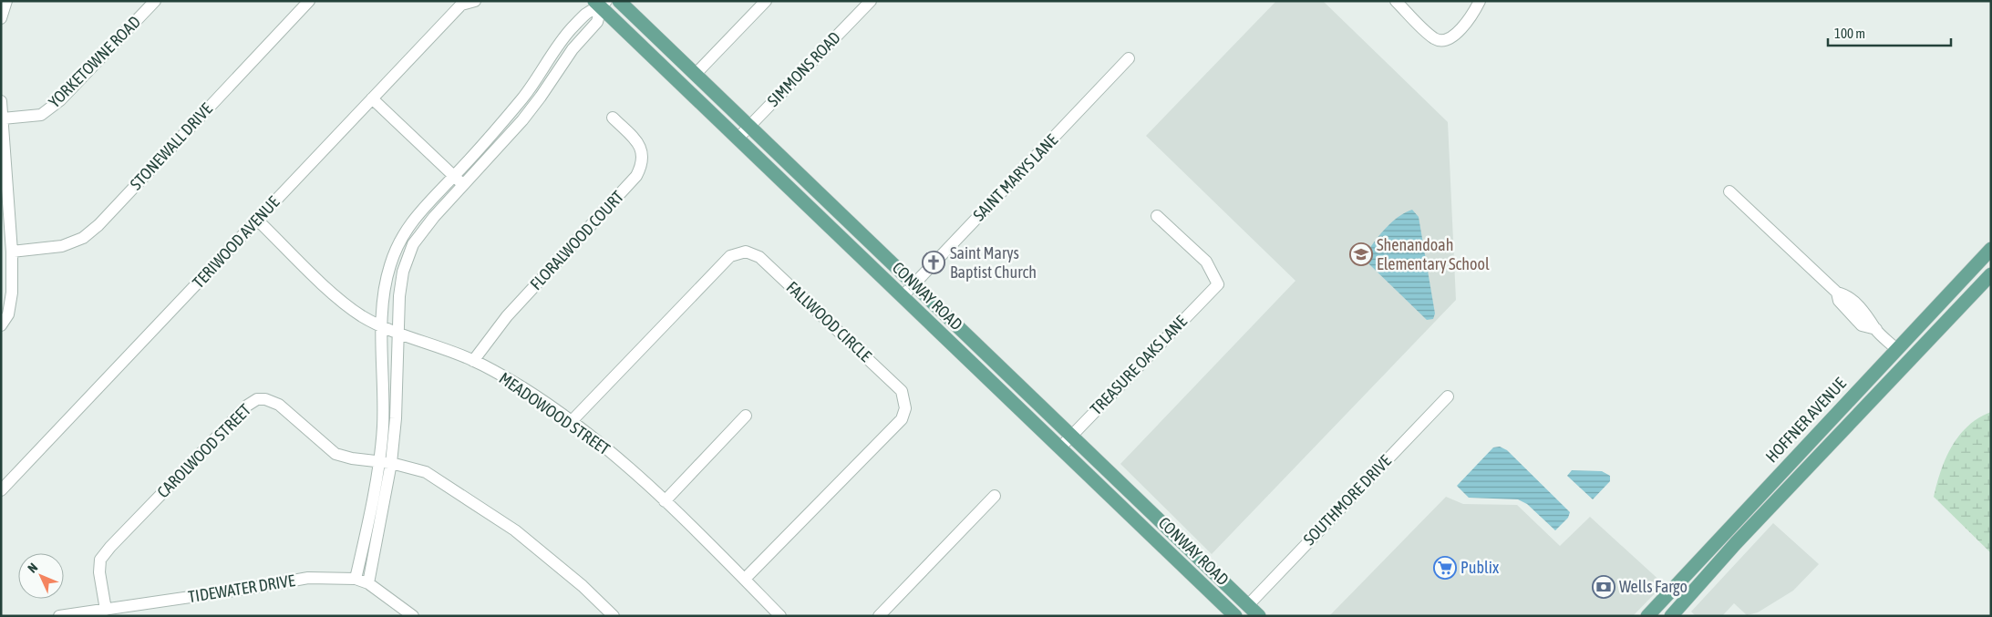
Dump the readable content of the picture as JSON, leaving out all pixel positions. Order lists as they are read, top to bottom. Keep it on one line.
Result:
{"streets":{"main road":["CONWAY ROAD","HOFFNER AVENUE"],"street":["YORKETOWNE ROAD","SIMMONS ROAD","STONEWALL DRIVE","SAINT MARYS LANE","FLORALWOOD COURT","TERIWOOD AVENUE","FALLWOOD CIRCLE","TREASURE OAKS LANE","MEADOWOOD STREET","CAROLWOOD STREET","SOUTHMORE DRIVE","TIDEWATER DRIVE"]},"crossings":[["SIMMONS ROAD","CONWAY ROAD"],["SAINT MARYS LANE","CONWAY ROAD"],["FLORALWOOD COURT","MEADOWOOD STREET"],["TERIWOOD AVENUE","MEADOWOOD STREET"],["CONWAY ROAD","TREASURE OAKS LANE"],["CONWAY ROAD","SOUTHMORE DRIVE"],["FALLWOOD CIRCLE","MEADOWOOD STREET"],["CAROLWOOD STREET","TIDEWATER DRIVE"]],"places":{"school or university":["Shenandoah Elementary School"],"church":["Saint Marys Baptist Church"],"supermarket":["Publix"],"bank":["Wells Fargo"]},"scale_bar":"100 m","north":"top left"}
